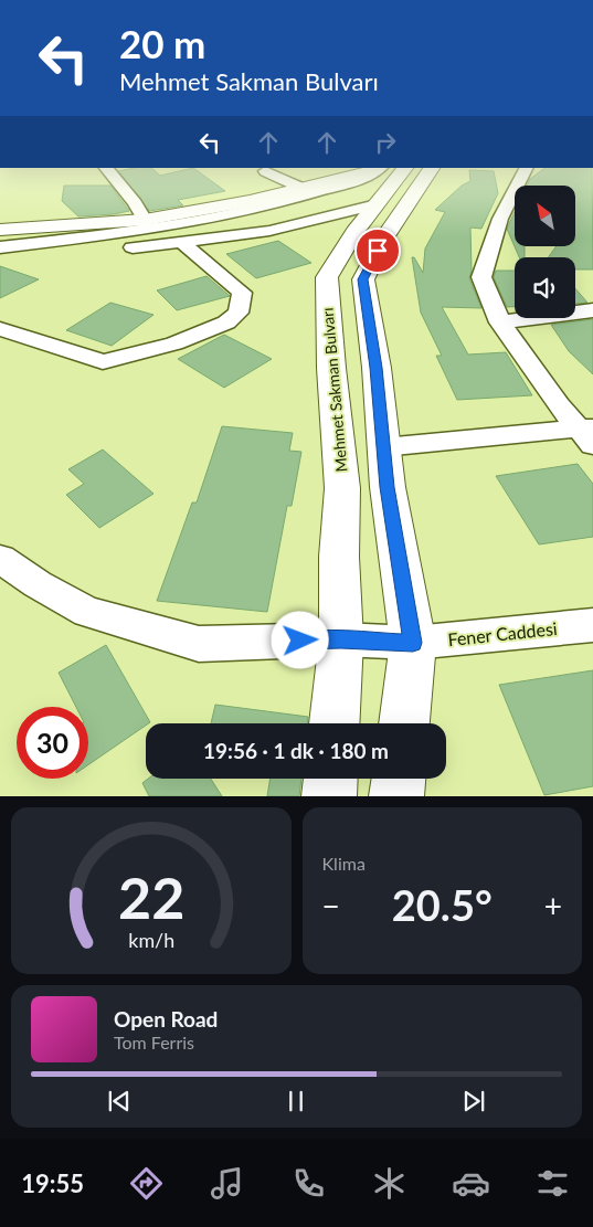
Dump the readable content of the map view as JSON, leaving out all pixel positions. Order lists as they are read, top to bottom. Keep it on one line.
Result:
{"streets":{"main road":["Mehmet Sakman Bulvarı"],"street":["Fener Caddesi"]},"crossings":[["Mehmet Sakman Bulvarı","Fener Caddesi"]],"north":"top left","page":{"turn":["20 m","Mehmet Sakman Bulvarı"],"limit":"30","trip":"19:56 · 1 dk · 180 m","tile":"Klima","heat":["−","20.5°","+"],"song":["Open Road","Tom Ferris"],"tabs":"19:55","gauge":["22","km/h"]}}
